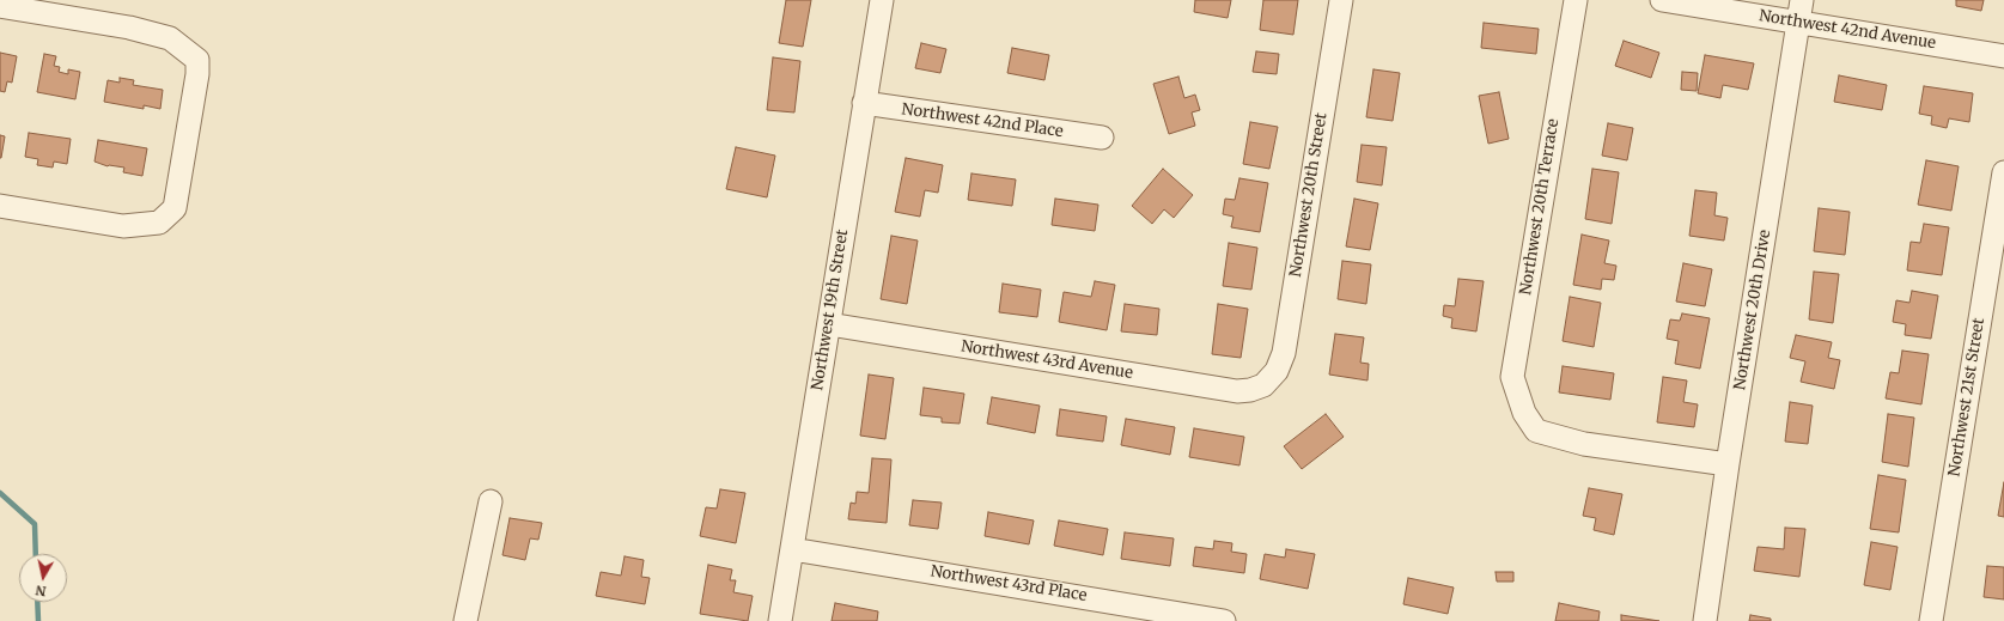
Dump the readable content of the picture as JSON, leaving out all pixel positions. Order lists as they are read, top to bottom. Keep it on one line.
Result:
{"streets":{"street":["Northwest 42nd Avenue","Northwest 42nd Place","Northwest 20th Street","Northwest 20th Terrace","Northwest 19th Street","Northwest 20th Drive","Northwest 43rd Avenue","Northwest 21st Street","Northwest 43rd Place"]},"crossings":[["Northwest 42nd Avenue","Northwest 20th Drive"],["Northwest 42nd Place","Northwest 19th Street"],["Northwest 20th Street","Northwest 43rd Avenue"],["Northwest 20th Terrace","Northwest 20th Drive"],["Northwest 19th Street","Northwest 43rd Avenue"],["Northwest 19th Street","Northwest 43rd Place"]],"north":"bottom"}
